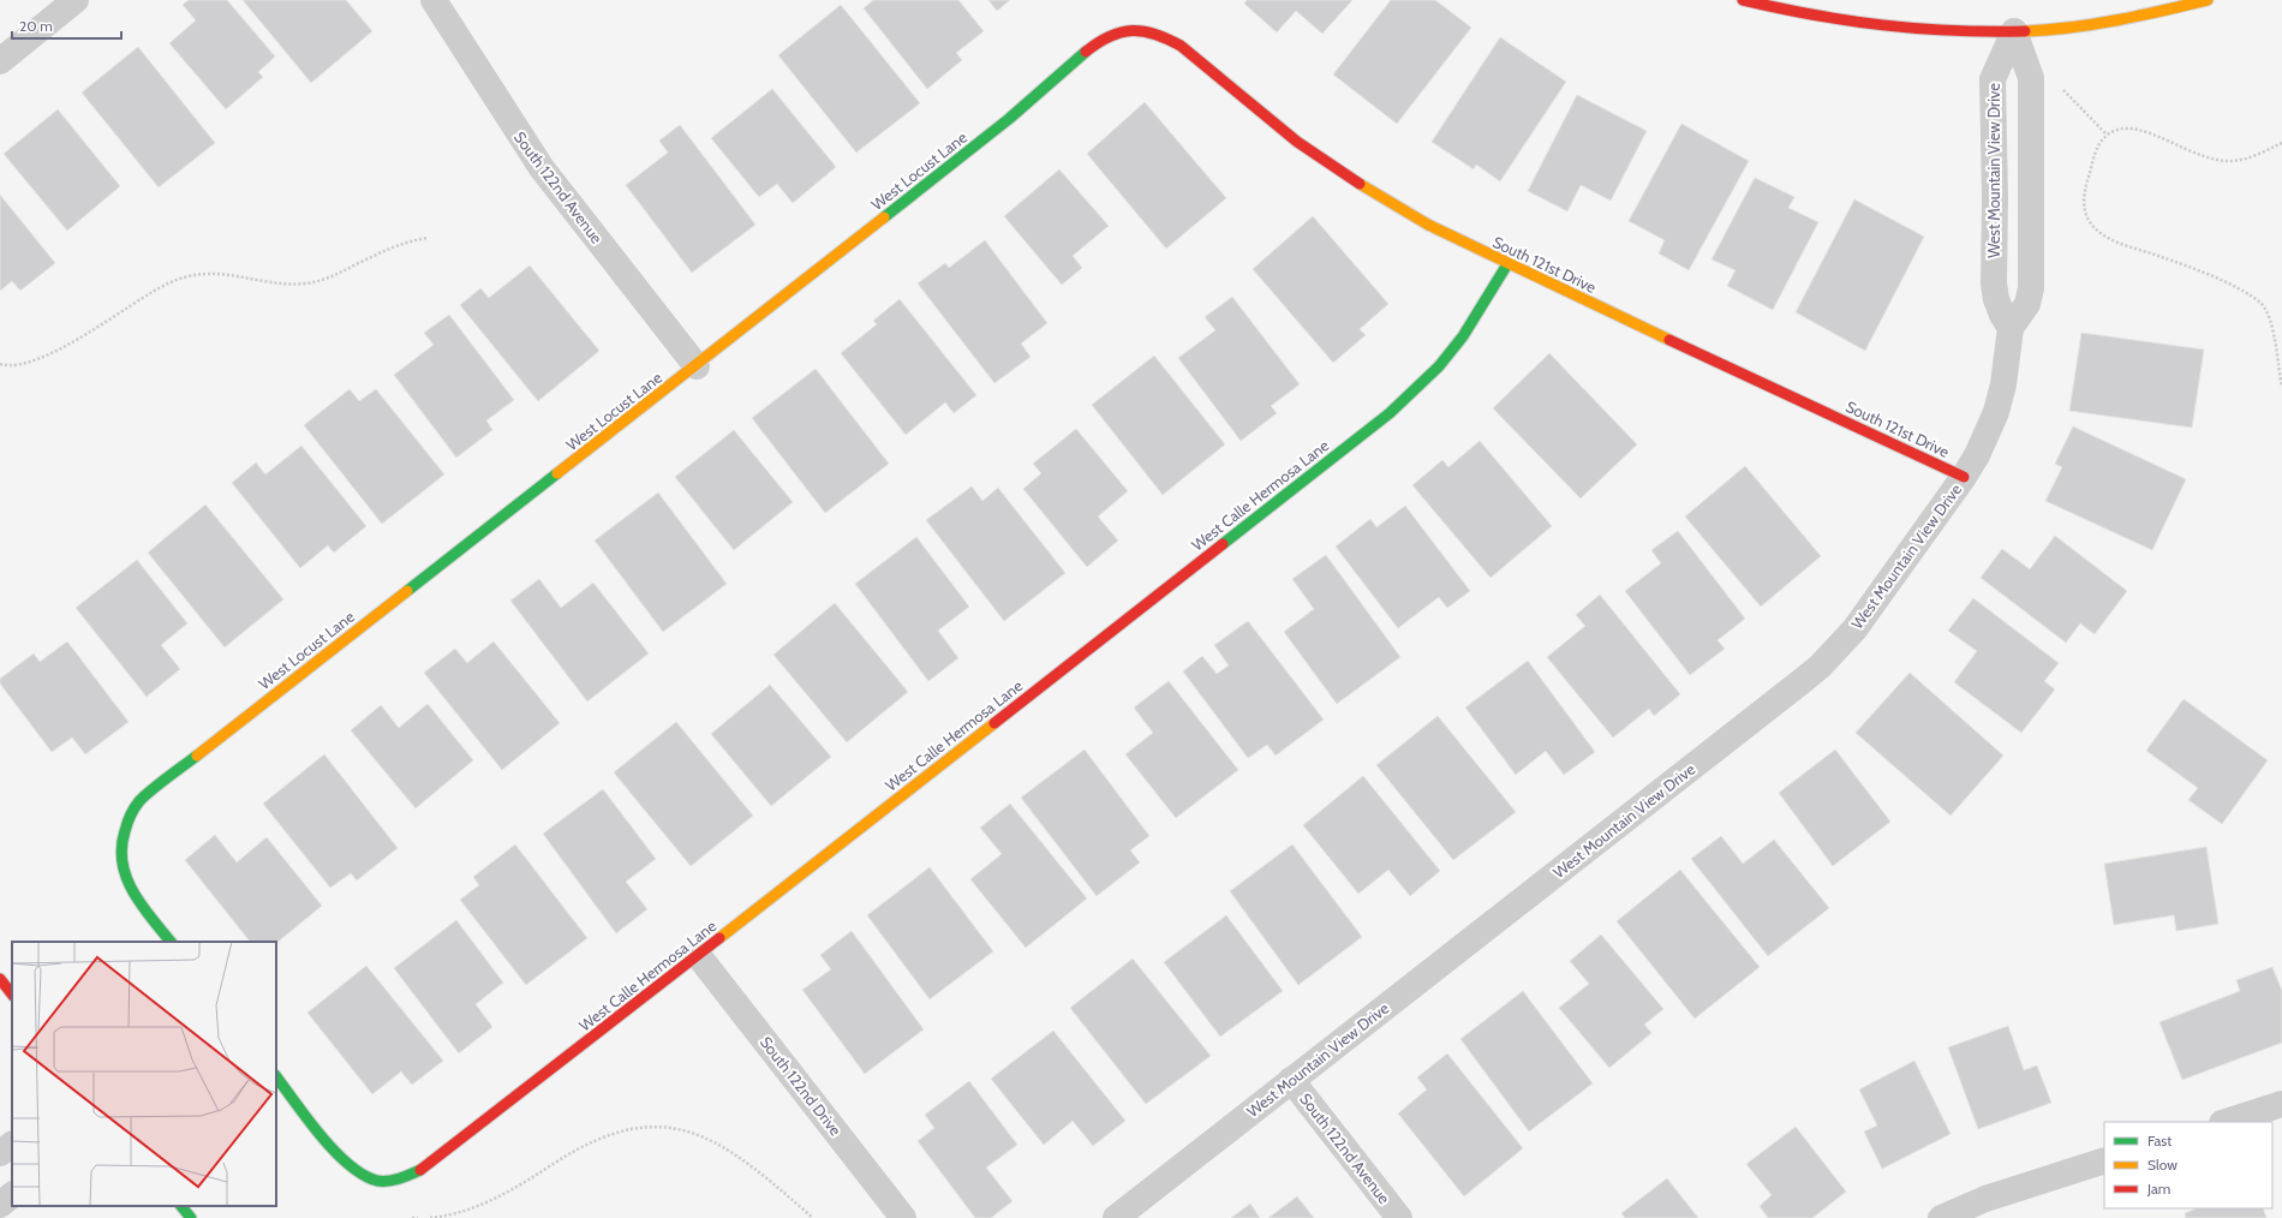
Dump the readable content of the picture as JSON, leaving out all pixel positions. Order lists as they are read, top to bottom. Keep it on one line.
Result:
{"streets":{"street":["West Locust Lane","West Mountain View Drive","South 122nd Avenue","South 121st Drive","West Calle Hermosa Lane","South 122nd Drive"]},"crossings":[["West Locust Lane","South 122nd Avenue"],["West Locust Lane","South 121st Drive"],["West Mountain View Drive","South 122nd Avenue"],["West Mountain View Drive","South 121st Drive"],["South 121st Drive","West Calle Hermosa Lane"],["West Calle Hermosa Lane","South 122nd Drive"]],"legend":["Fast","Slow","Jam"],"scale_bar":"20 m"}
